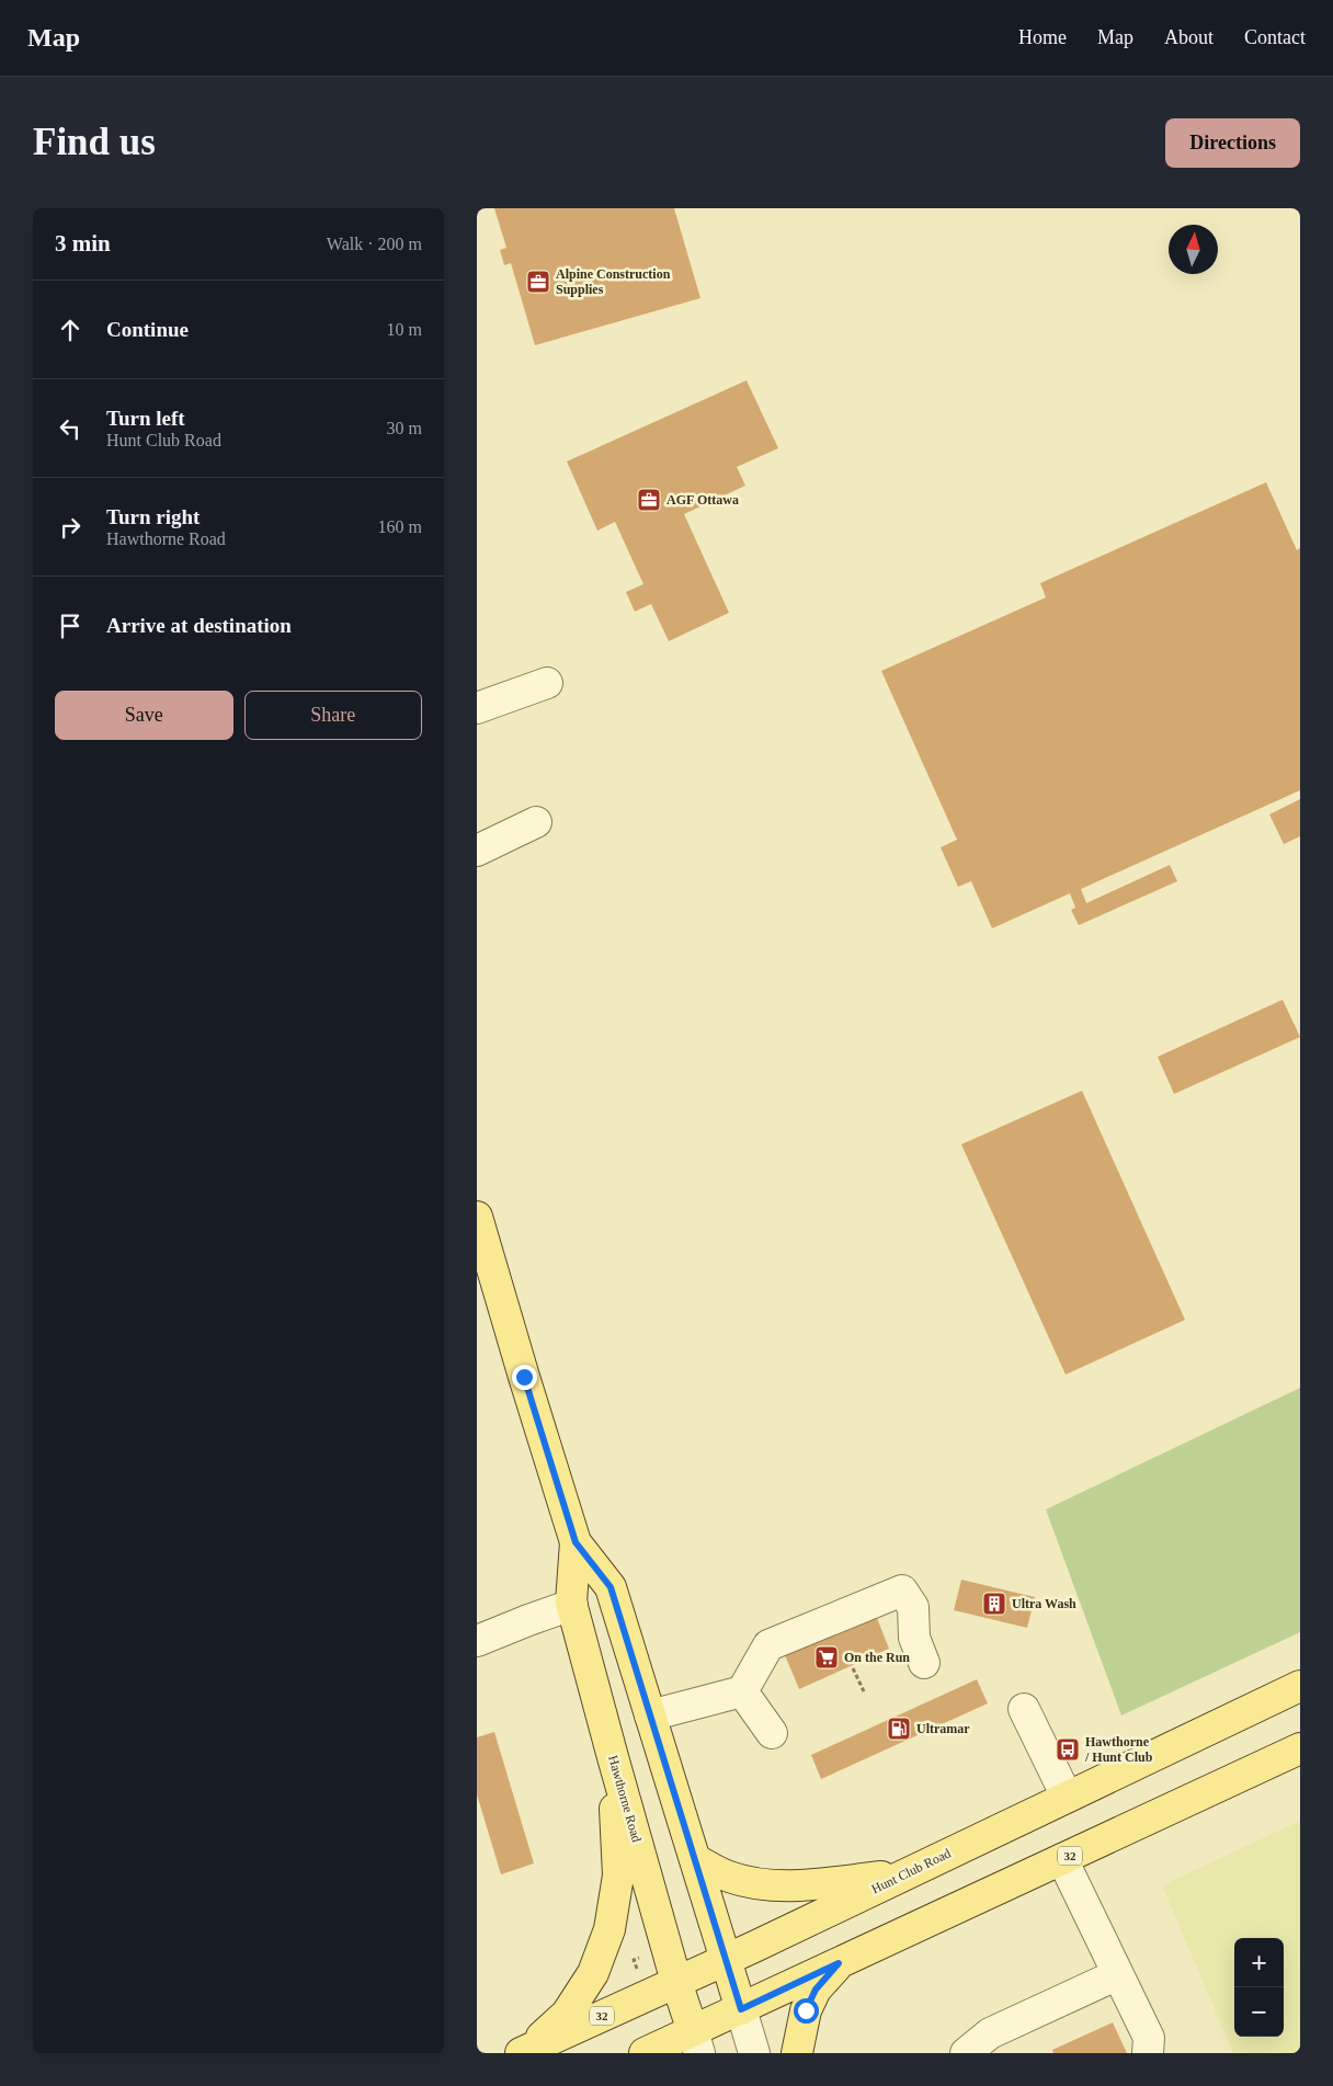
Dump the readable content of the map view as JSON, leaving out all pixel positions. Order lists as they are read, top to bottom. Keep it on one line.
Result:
{"streets":{"main road":["Hawthorne Road","32","Hunt Club Road"]},"crossings":[["Hawthorne Road","32"],["Hawthorne Road","Hunt Club Road"]],"places":{"office":["Alpine Construction Supplies","AGF Ottawa"],"building":["Ultra Wash"],"supermarket":["On the Run"],"fuel station":["Ultramar"],"bus stop":["Hawthorne / Hunt Club"]},"north":"top","page":{"header":"Map","nav":["Home","Map","About","Contact"],"buttons":["Directions",["Save","Share"]],"title":"Find us","heading":["3 min","Walk · 200 m"],"list":[["Continue","10 m"],["Turn left","Hunt Club Road","30 m"],["Turn right","Hawthorne Road","160 m"],"Arrive at destination"],"map_buttons":["+","−"]}}
